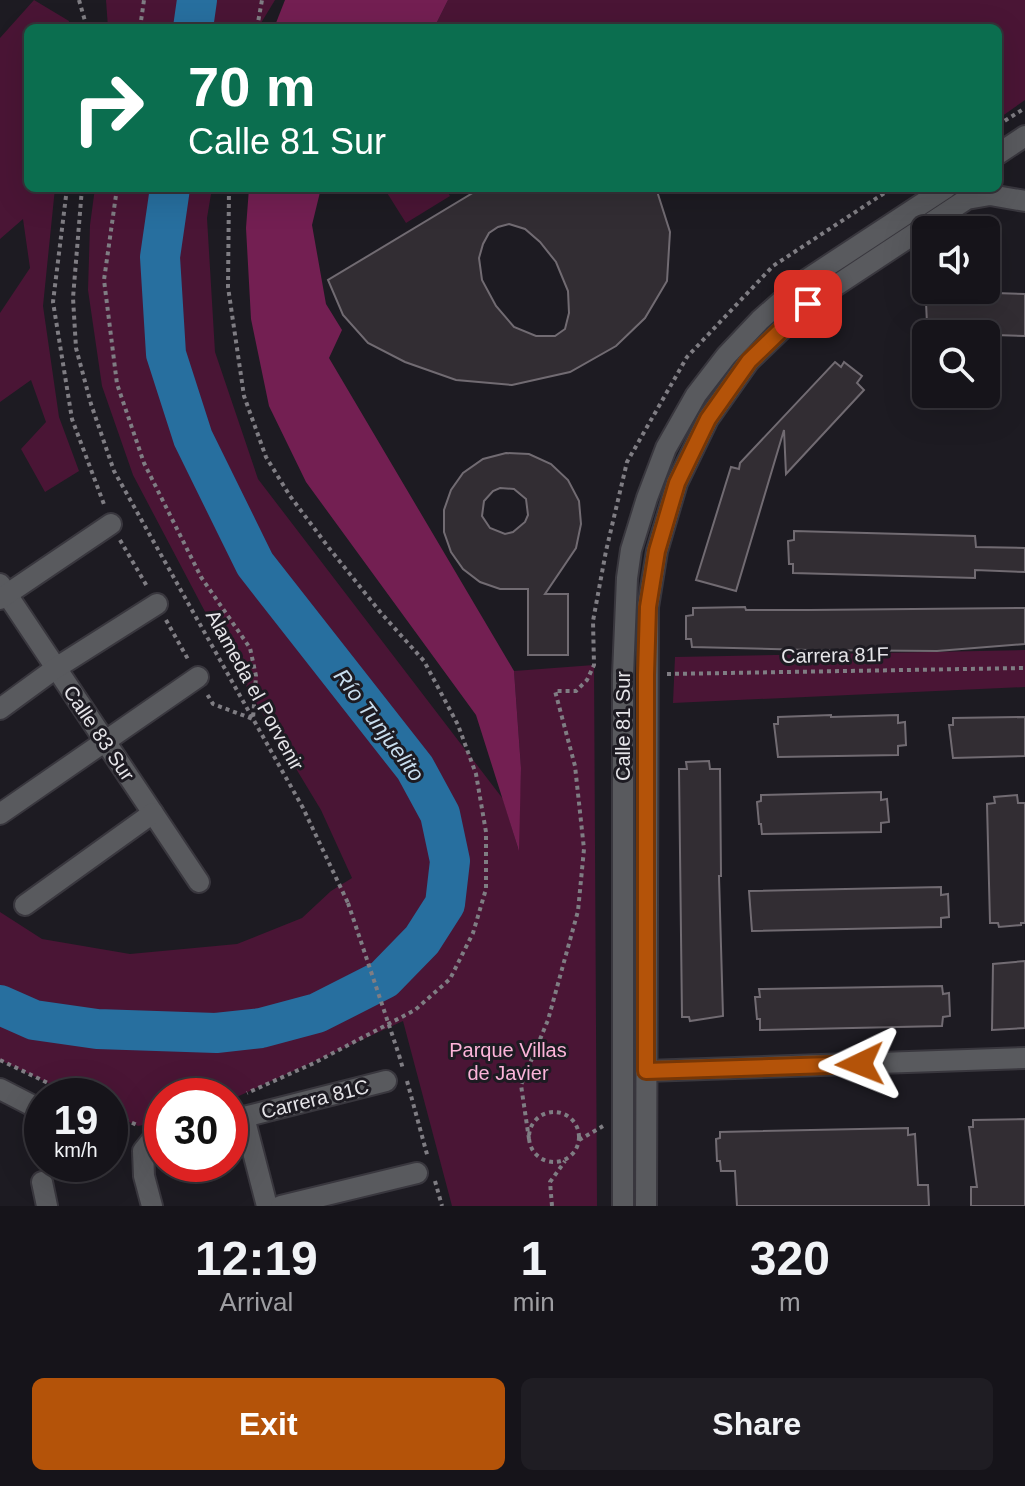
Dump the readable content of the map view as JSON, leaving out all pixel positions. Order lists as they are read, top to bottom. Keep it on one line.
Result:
{"streets":{"street":["Calle 81 Sur","Calle 83 Sur","Carrera 81C"],"path":["Carrera 81F","Alameda el Porvenir"]},"crossings":[["Carrera 81F","Calle 81 Sur"]],"water":["Río Tunjuelito"],"parks":["Parque Villas de Javier"],"page":{"turn":["70 m","Calle 81 Sur"],"speed":"19 km/h","limit":"30","eta":["12:19","Arrival","1","min","320","m"],"buttons":["Exit","Share"]}}
